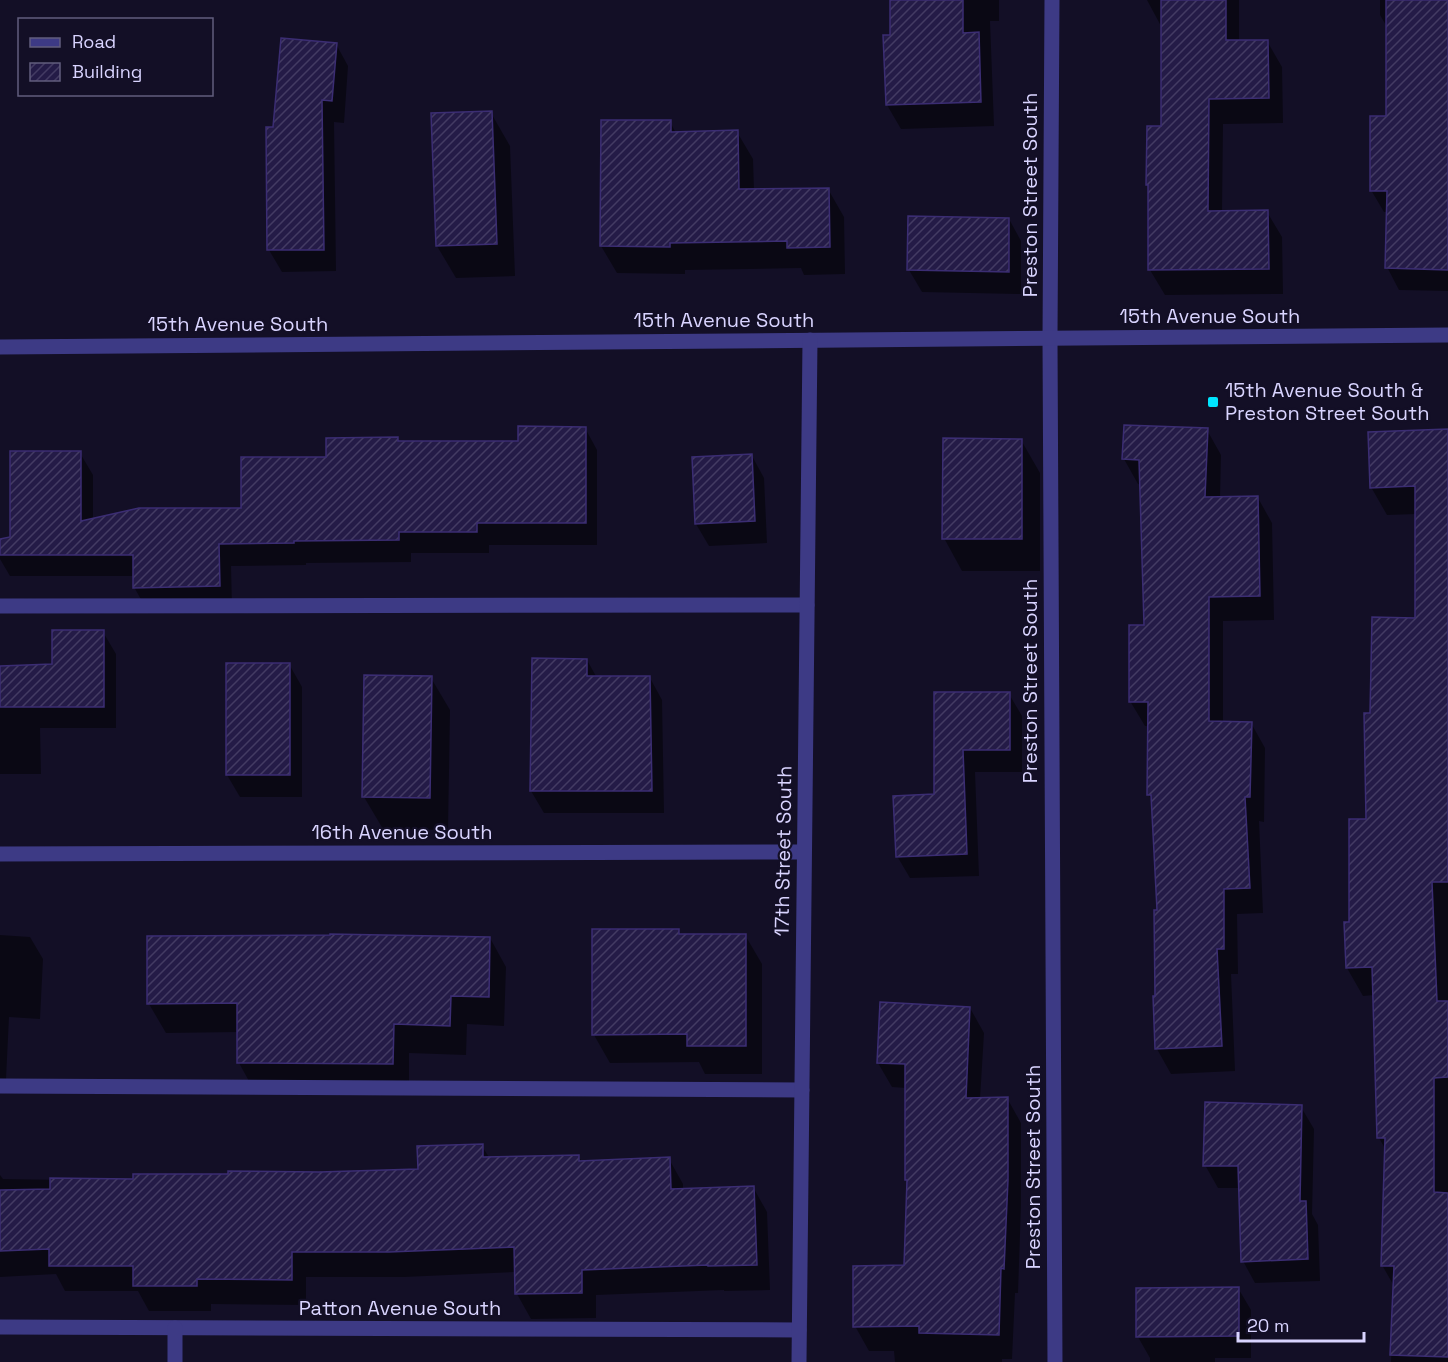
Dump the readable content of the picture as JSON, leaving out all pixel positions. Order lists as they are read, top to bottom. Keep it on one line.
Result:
{"streets":{"street":["Preston Street South","15th Avenue South","16th Avenue South","17th Street South","Patton Avenue South"]},"crossings":[["Preston Street South","15th Avenue South"],["15th Avenue South","17th Street South"],["16th Avenue South","17th Street South"],["17th Street South","Patton Avenue South"]],"places":{"transit":["15th Avenue South & Preston Street South"]},"legend":["Road","Building"],"scale_bar":"20 m"}
